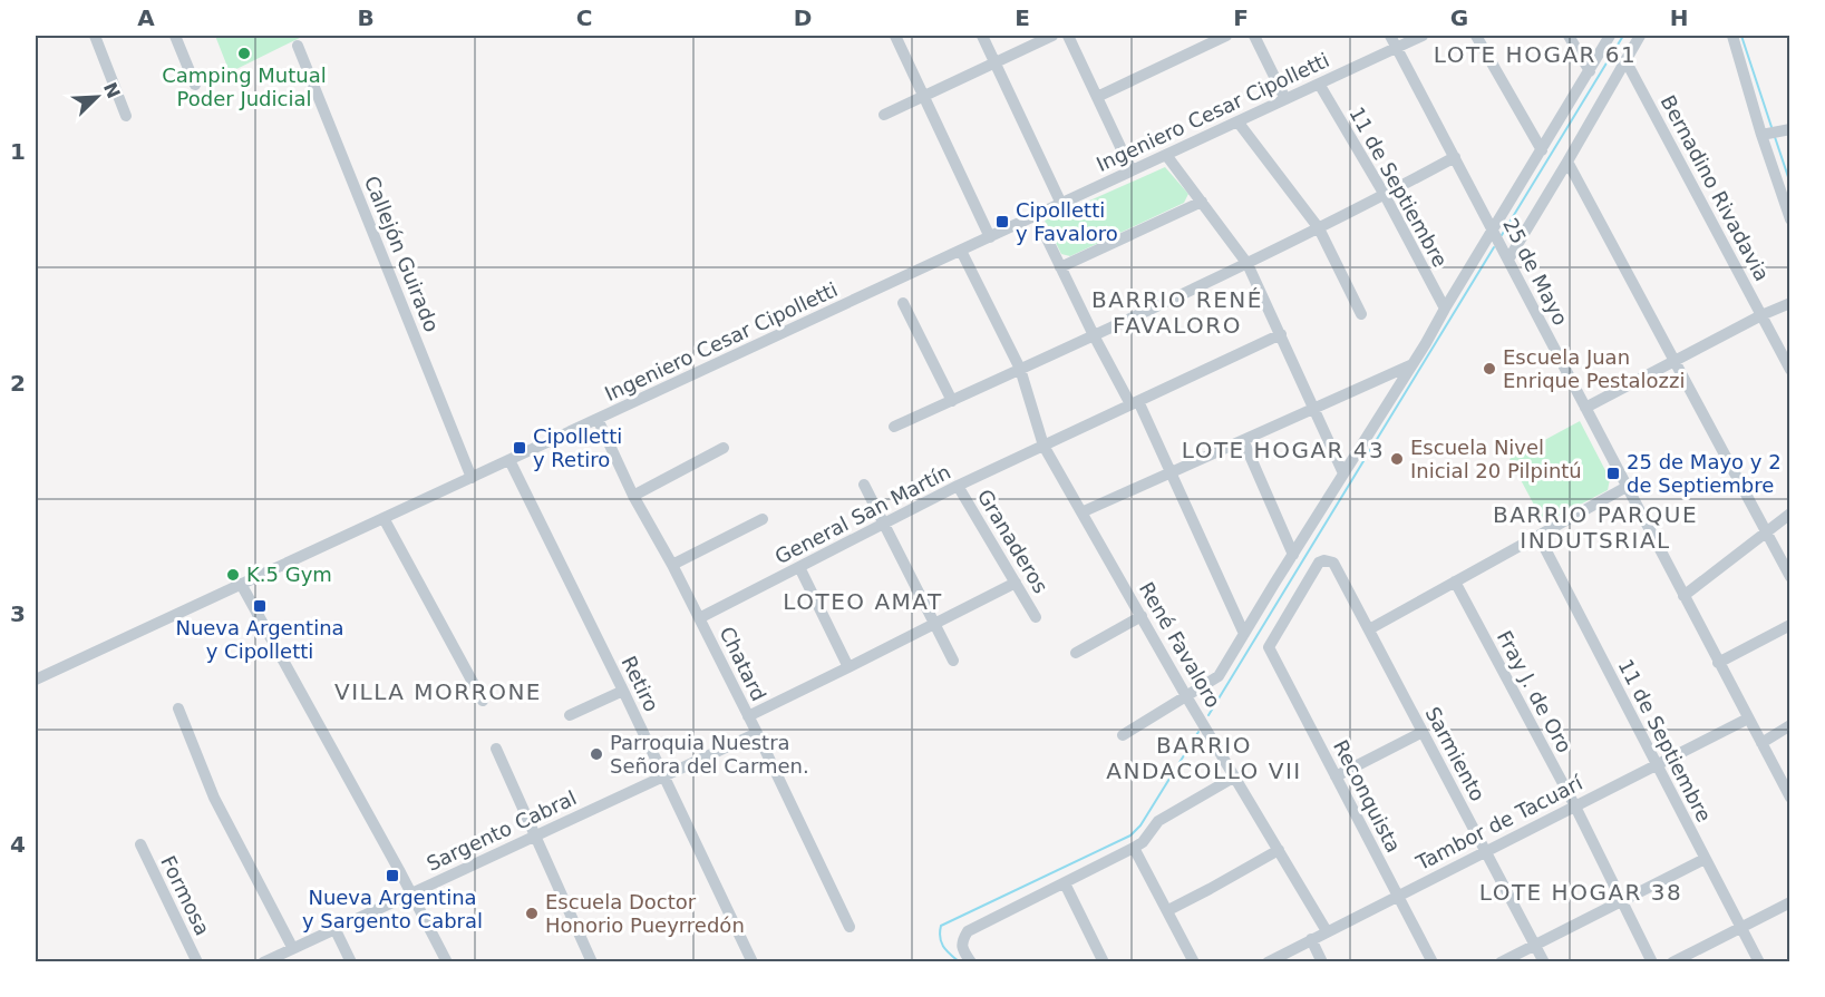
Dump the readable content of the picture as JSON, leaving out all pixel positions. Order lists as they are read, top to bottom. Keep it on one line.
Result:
{"streets":{"street":["Ingeniero Cesar Cipolletti","11 de Septiembre","Bernadino Rivadavia","Callejón Guirado","25 de Mayo","General San Martín","Granaderos","René Favaloro","Chatard","Retiro","Fray J. de Oro","Sarmiento","Reconquista","Tambor de Tacuarí","Sargento Cabral","Formosa"]},"crossings":[["Ingeniero Cesar Cipolletti","11 de Septiembre"],["Ingeniero Cesar Cipolletti","Callejón Guirado"],["Ingeniero Cesar Cipolletti","25 de Mayo"],["Ingeniero Cesar Cipolletti","René Favaloro"],["Ingeniero Cesar Cipolletti","Chatard"],["Ingeniero Cesar Cipolletti","Retiro"],["11 de Septiembre","Tambor de Tacuarí"],["25 de Mayo","Tambor de Tacuarí"],["General San Martín","Granaderos"],["General San Martín","René Favaloro"],["General San Martín","Chatard"],["René Favaloro","Tambor de Tacuarí"],["Chatard","Sargento Cabral"],["Retiro","Sargento Cabral"],["Fray J. de Oro","Tambor de Tacuarí"],["Sarmiento","Reconquista"],["Sarmiento","Tambor de Tacuarí"],["Reconquista","Tambor de Tacuarí"]],"districts":["LOTE HOGAR 61","BARRIO RENÉ FAVALORO","LOTE HOGAR 43","BARRIO PARQUE INDUTSRIAL","LOTEO AMAT","VILLA MORRONE","BARRIO ANDACOLLO VII","LOTE HOGAR 38"],"places":{"other":["Camping Mutual Poder Judicial","Escuela Juan Enrique Pestalozzi","Escuela Nivel Inicial 20 Pilpintú","K.5 Gym","Parroquia Nuestra Señora del Carmen.","Escuela Doctor Honorio Pueyrredón"],"transit":["Cipolletti y Favaloro","Cipolletti y Retiro","25 de Mayo y 2 de Septiembre","Nueva Argentina y Cipolletti","Nueva Argentina y Sargento Cabral"]},"north":"top right","grid":{"columns":["A","B","C","D","E","F","G","H"],"rows":["1","2","3","4"]}}
